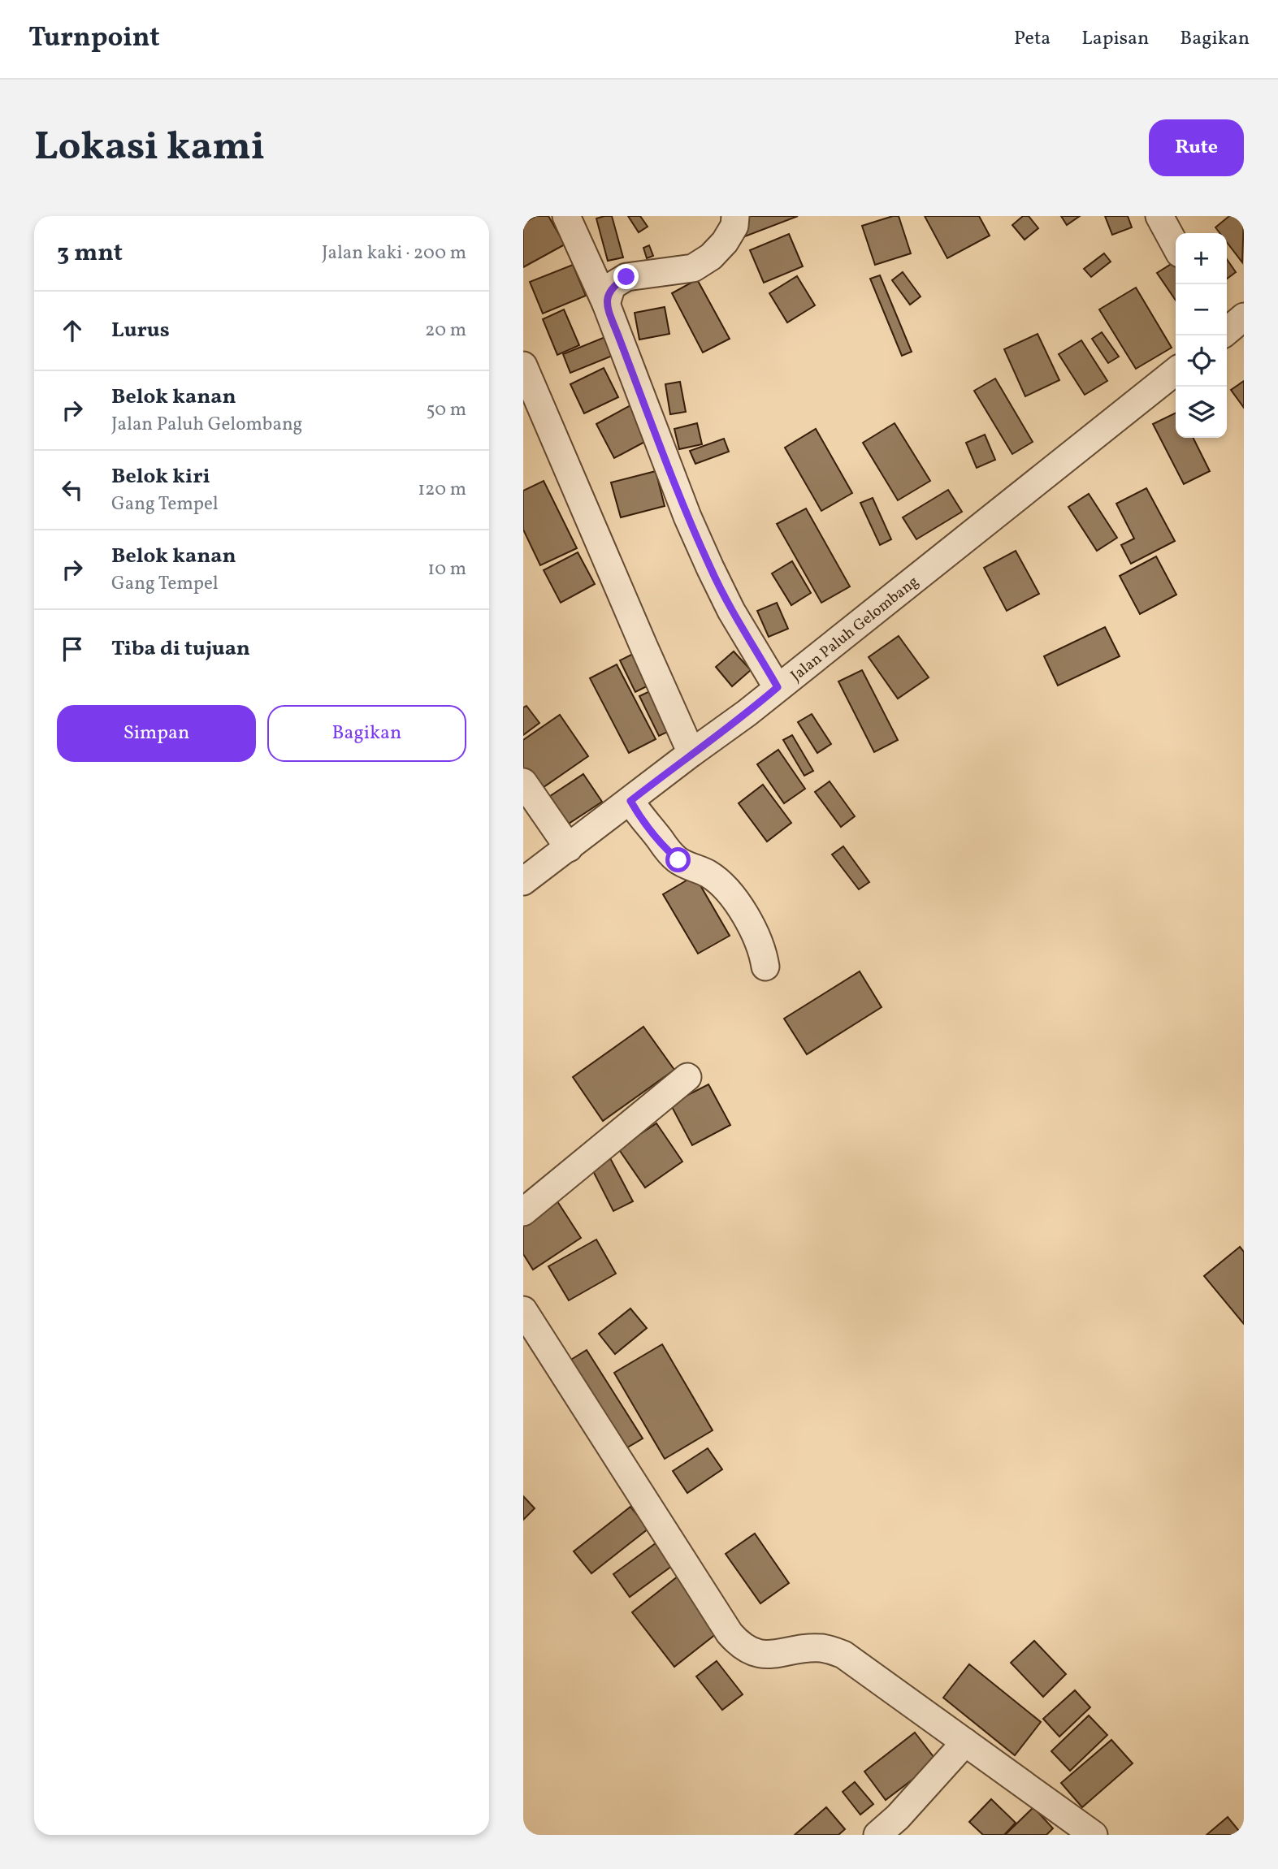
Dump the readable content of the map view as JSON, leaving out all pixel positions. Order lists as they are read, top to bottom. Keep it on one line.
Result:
{"streets":{"street":["Jalan Paluh Gelombang"]},"page":{"header":"Turnpoint","nav":["Peta","Lapisan","Bagikan"],"buttons":["Rute",["Simpan","Bagikan"]],"title":"Lokasi kami","heading":["3 mnt","Jalan kaki · 200 m"],"map_buttons":["+","−"],"list":[["Lurus","20 m"],["Belok kanan","Jalan Paluh Gelombang","50 m"],["Belok kiri","Gang Tempel","120 m"],["Belok kanan","Gang Tempel","10 m"],"Tiba di tujuan"]}}
